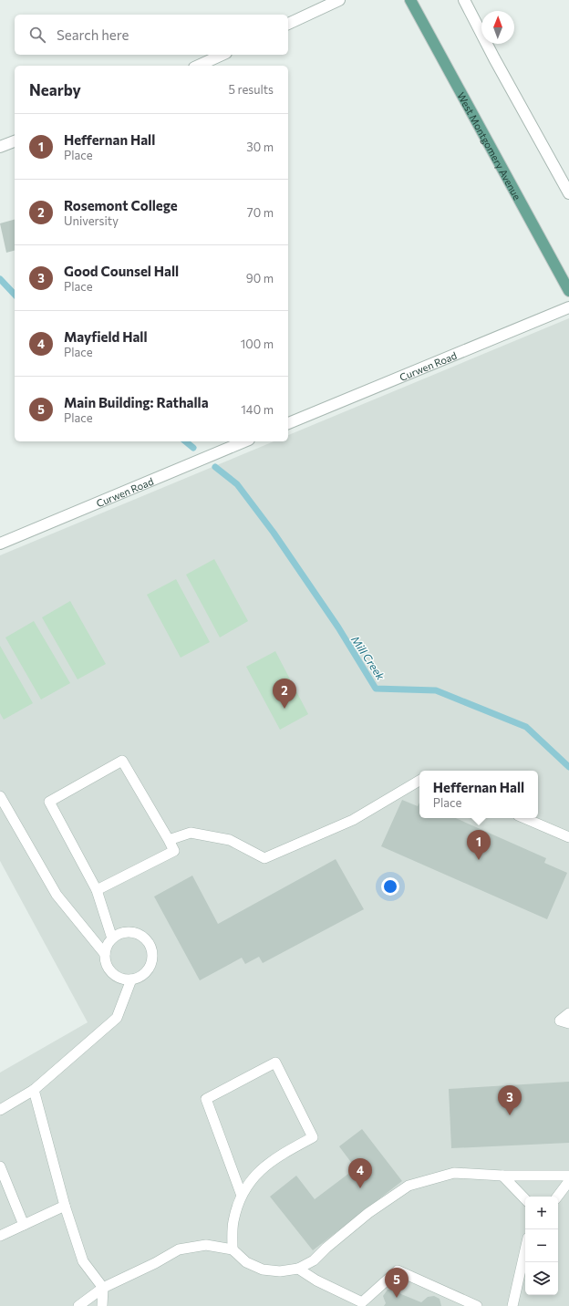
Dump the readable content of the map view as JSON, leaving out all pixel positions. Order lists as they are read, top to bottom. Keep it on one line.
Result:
{"streets":{"main road":["West Montgomery Avenue"],"street":["Curwen Road"]},"water":["Mill Creek"],"north":"top","page":{"search":"Search here","heading":["Nearby","5 results"],"list":[{"mark":"1","name":"Heffernan Hall","note":"Place","value":"30 m"},{"mark":"2","name":"Rosemont College","note":"University","value":"70 m"},{"mark":"3","name":"Good Counsel Hall","note":"Place","value":"90 m"},{"mark":"4","name":"Mayfield Hall","note":"Place","value":"100 m"},{"mark":"5","name":"Main Building: Rathalla","note":"Place","value":"140 m"}],"pins":["2","1","3","4","5"],"popup":["Heffernan Hall","Place"],"map_buttons":["+","−"]}}
